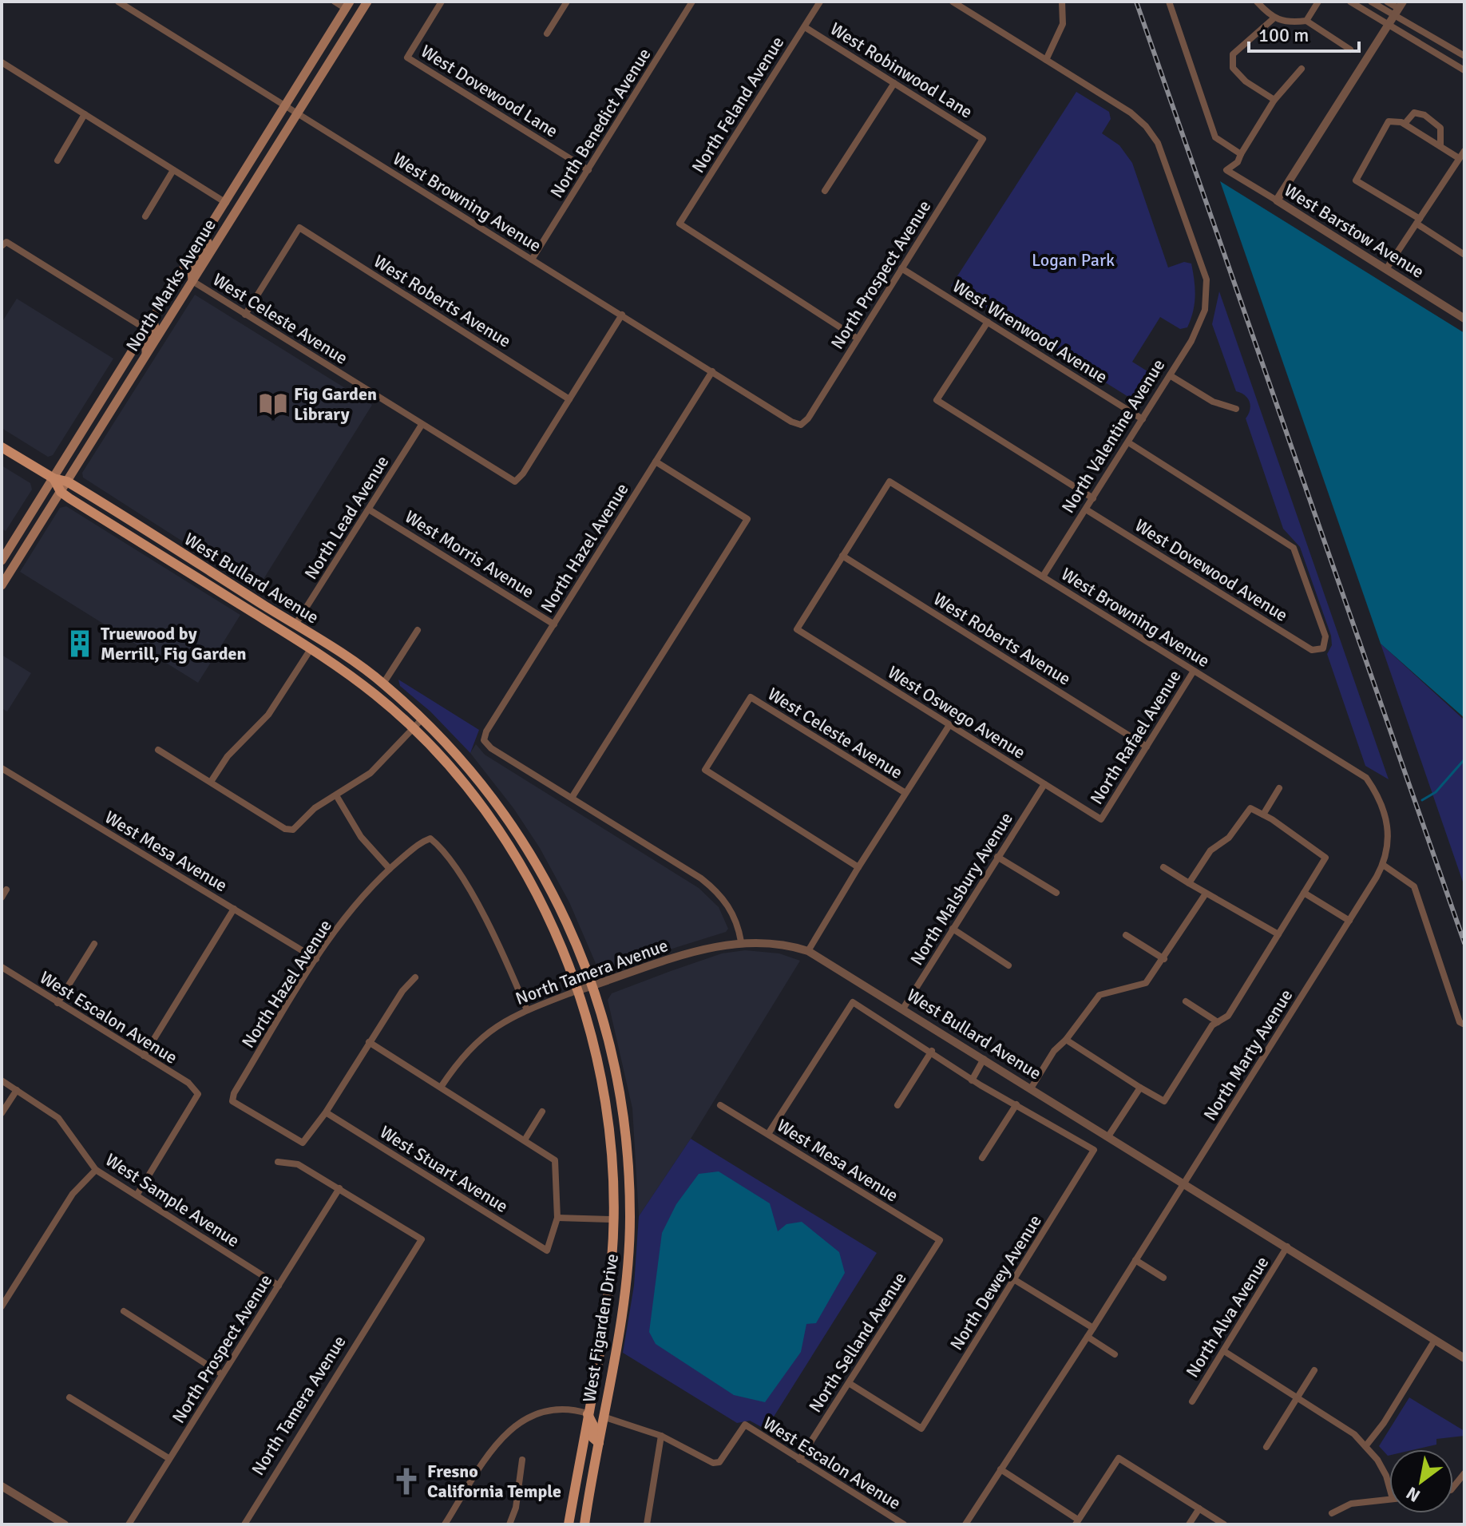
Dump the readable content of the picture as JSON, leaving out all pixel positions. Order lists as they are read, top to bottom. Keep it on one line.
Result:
{"streets":{"main road":["North Marks Avenue","West Bullard Avenue","West Figarden Drive"],"street":["West Robinwood Lane","West Dovewood Lane","North Feland Avenue","North Benedict Avenue","West Browning Avenue","West Barstow Avenue","North Prospect Avenue","West Roberts Avenue","West Celeste Avenue","West Wrenwood Avenue","North Valentine Avenue","North Lead Avenue","North Hazel Avenue","West Morris Avenue","West Dovewood Avenue","West Oswego Avenue","North Rafael Avenue","West Mesa Avenue","North Malsbury Avenue","North Tamera Avenue","West Escalon Avenue","North Marty Avenue","West Stuart Avenue","West Sample Avenue","North Dewey Avenue","North Alva Avenue","North Selland Avenue"]},"crossings":[["West Robinwood Lane","North Feland Avenue"],["West Robinwood Lane","North Prospect Avenue"],["West Dovewood Lane","North Benedict Avenue"],["North Feland Avenue","North Prospect Avenue"],["North Benedict Avenue","West Browning Avenue"],["West Browning Avenue","North Prospect Avenue"],["West Browning Avenue","North Marks Avenue"],["West Browning Avenue","West Roberts Avenue"],["West Browning Avenue","North Valentine Avenue"],["West Browning Avenue","North Hazel Avenue"],["West Browning Avenue","West Oswego Avenue"],["West Browning Avenue","North Rafael Avenue"],["West Browning Avenue","North Marty Avenue"],["North Prospect Avenue","West Wrenwood Avenue"],["North Prospect Avenue","North Tamera Avenue"],["North Prospect Avenue","West Sample Avenue"],["North Marks Avenue","West Celeste Avenue"],["North Marks Avenue","West Bullard Avenue"],["West Roberts Avenue","West Celeste Avenue"],["West Roberts Avenue","West Oswego Avenue"],["West Roberts Avenue","North Rafael Avenue"],["West Celeste Avenue","North Lead Avenue"],["West Wrenwood Avenue","North Valentine Avenue"],["North Valentine Avenue","West Dovewood Avenue"],["North Lead Avenue","West Morris Avenue"],["North Lead Avenue","West Bullard Avenue"],["North Hazel Avenue","West Morris Avenue"],["North Hazel Avenue","West Mesa Avenue"],["North Hazel Avenue","North Tamera Avenue"],["North Hazel Avenue","West Stuart Avenue"],["West Bullard Avenue","North Malsbury Avenue"],["West Bullard Avenue","North Tamera Avenue"],["West Bullard Avenue","North Marty Avenue"],["West Bullard Avenue","North Alva Avenue"],["West Bullard Avenue","West Figarden Drive"],["West Oswego Avenue","North Rafael Avenue"],["West Oswego Avenue","North Malsbury Avenue"],["West Mesa Avenue","North Selland Avenue"],["North Tamera Avenue","West Figarden Drive"],["West Escalon Avenue","West Sample Avenue"],["West Escalon Avenue","North Selland Avenue"],["North Dewey Avenue","North Selland Avenue"]],"parks":["Logan Park"],"places":{"library":["Fig Garden Library"],"building":["Truewood by Merrill, Fig Garden"],"church":["Fresno California Temple"]},"scale_bar":"100 m","north":"bottom left"}
